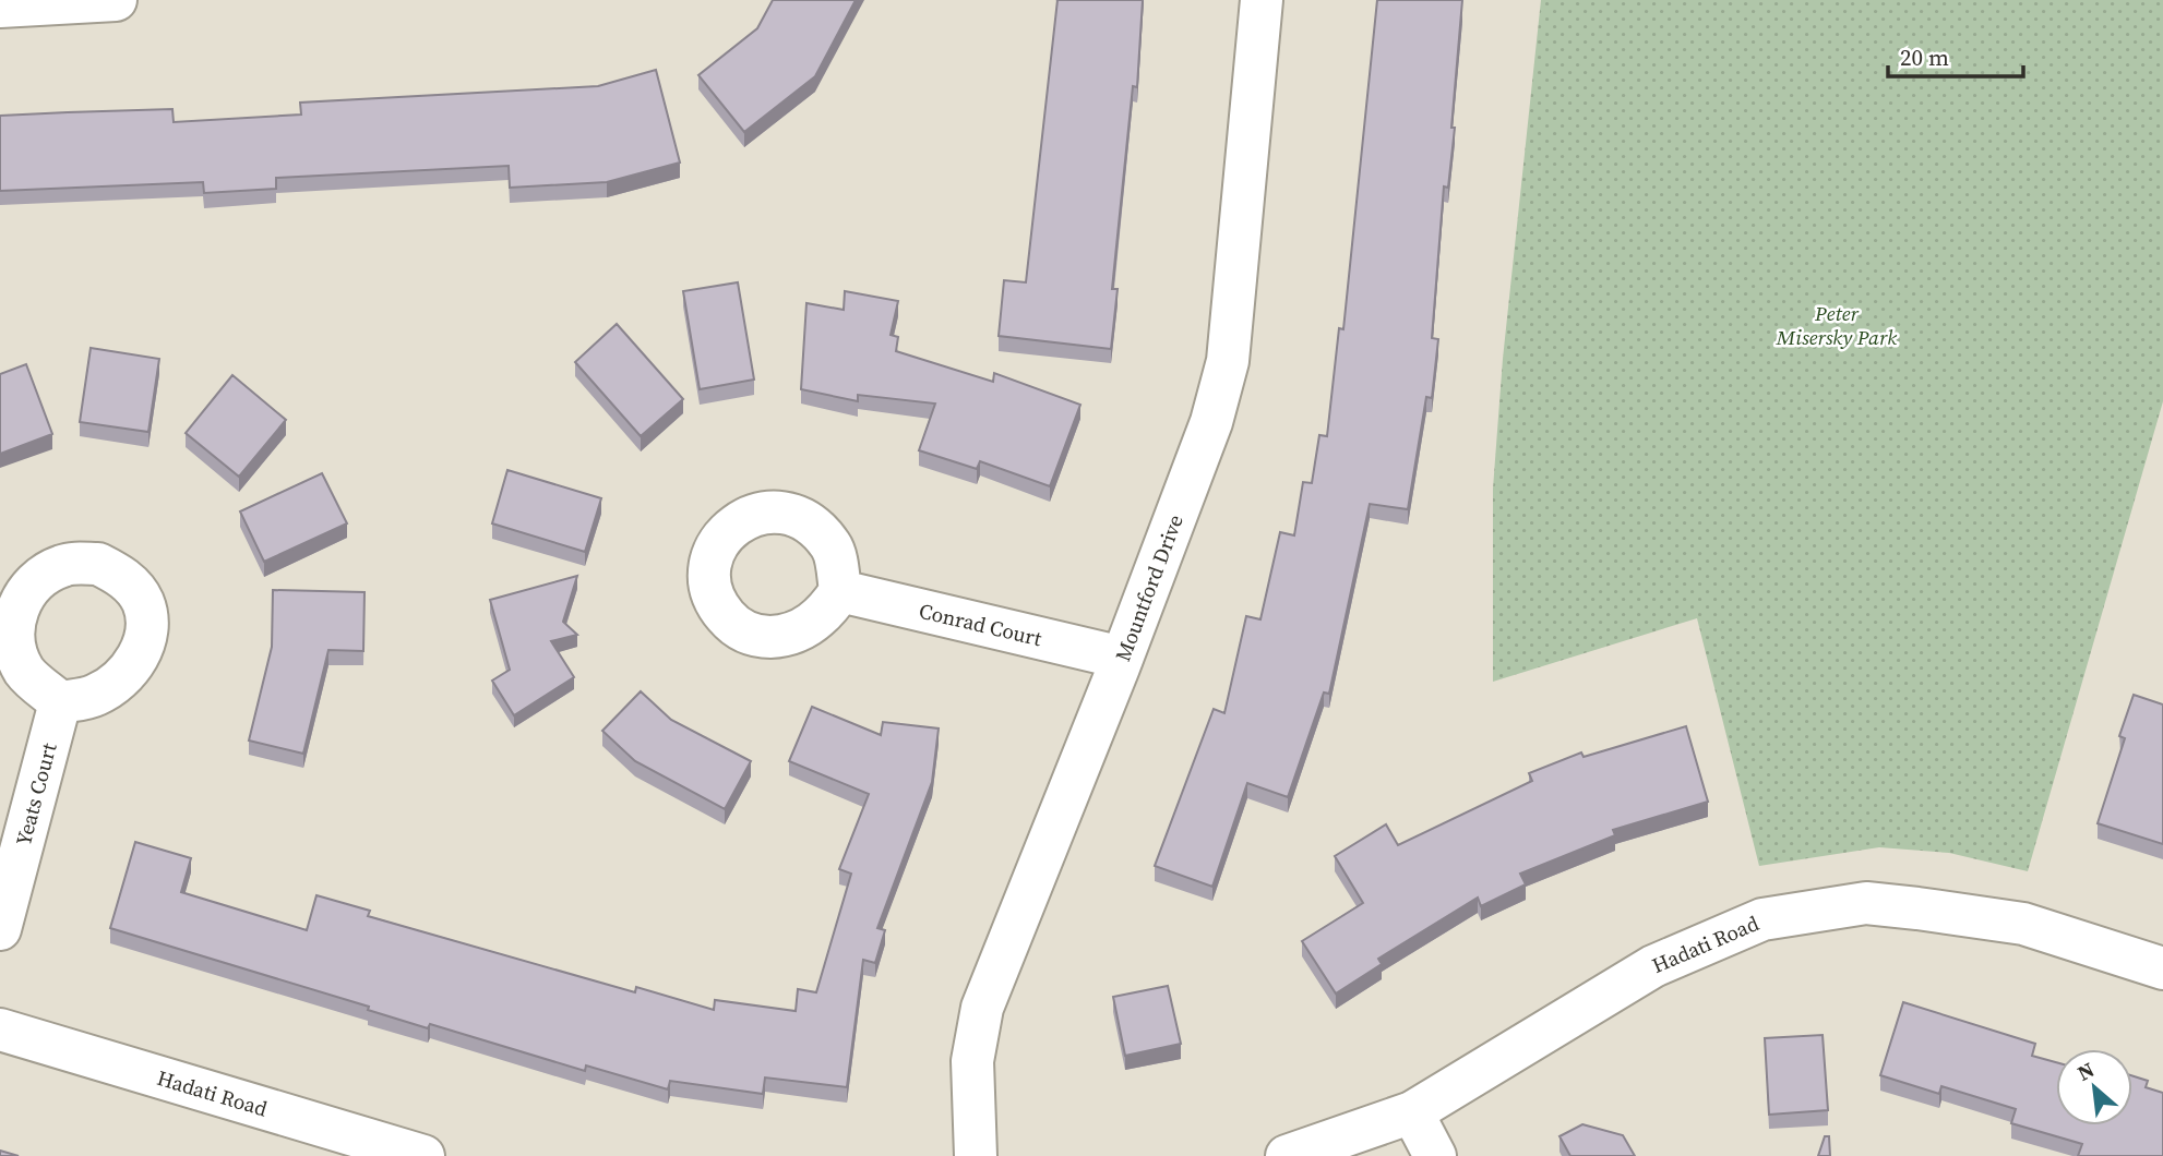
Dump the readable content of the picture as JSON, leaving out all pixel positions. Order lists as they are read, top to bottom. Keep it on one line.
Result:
{"streets":{"street":["Mountford Drive","Conrad Court","Yeats Court","Hadati Road"]},"crossings":[["Mountford Drive","Conrad Court"]],"parks":["Peter Misersky Park"],"scale_bar":"20 m","north":"top left"}
